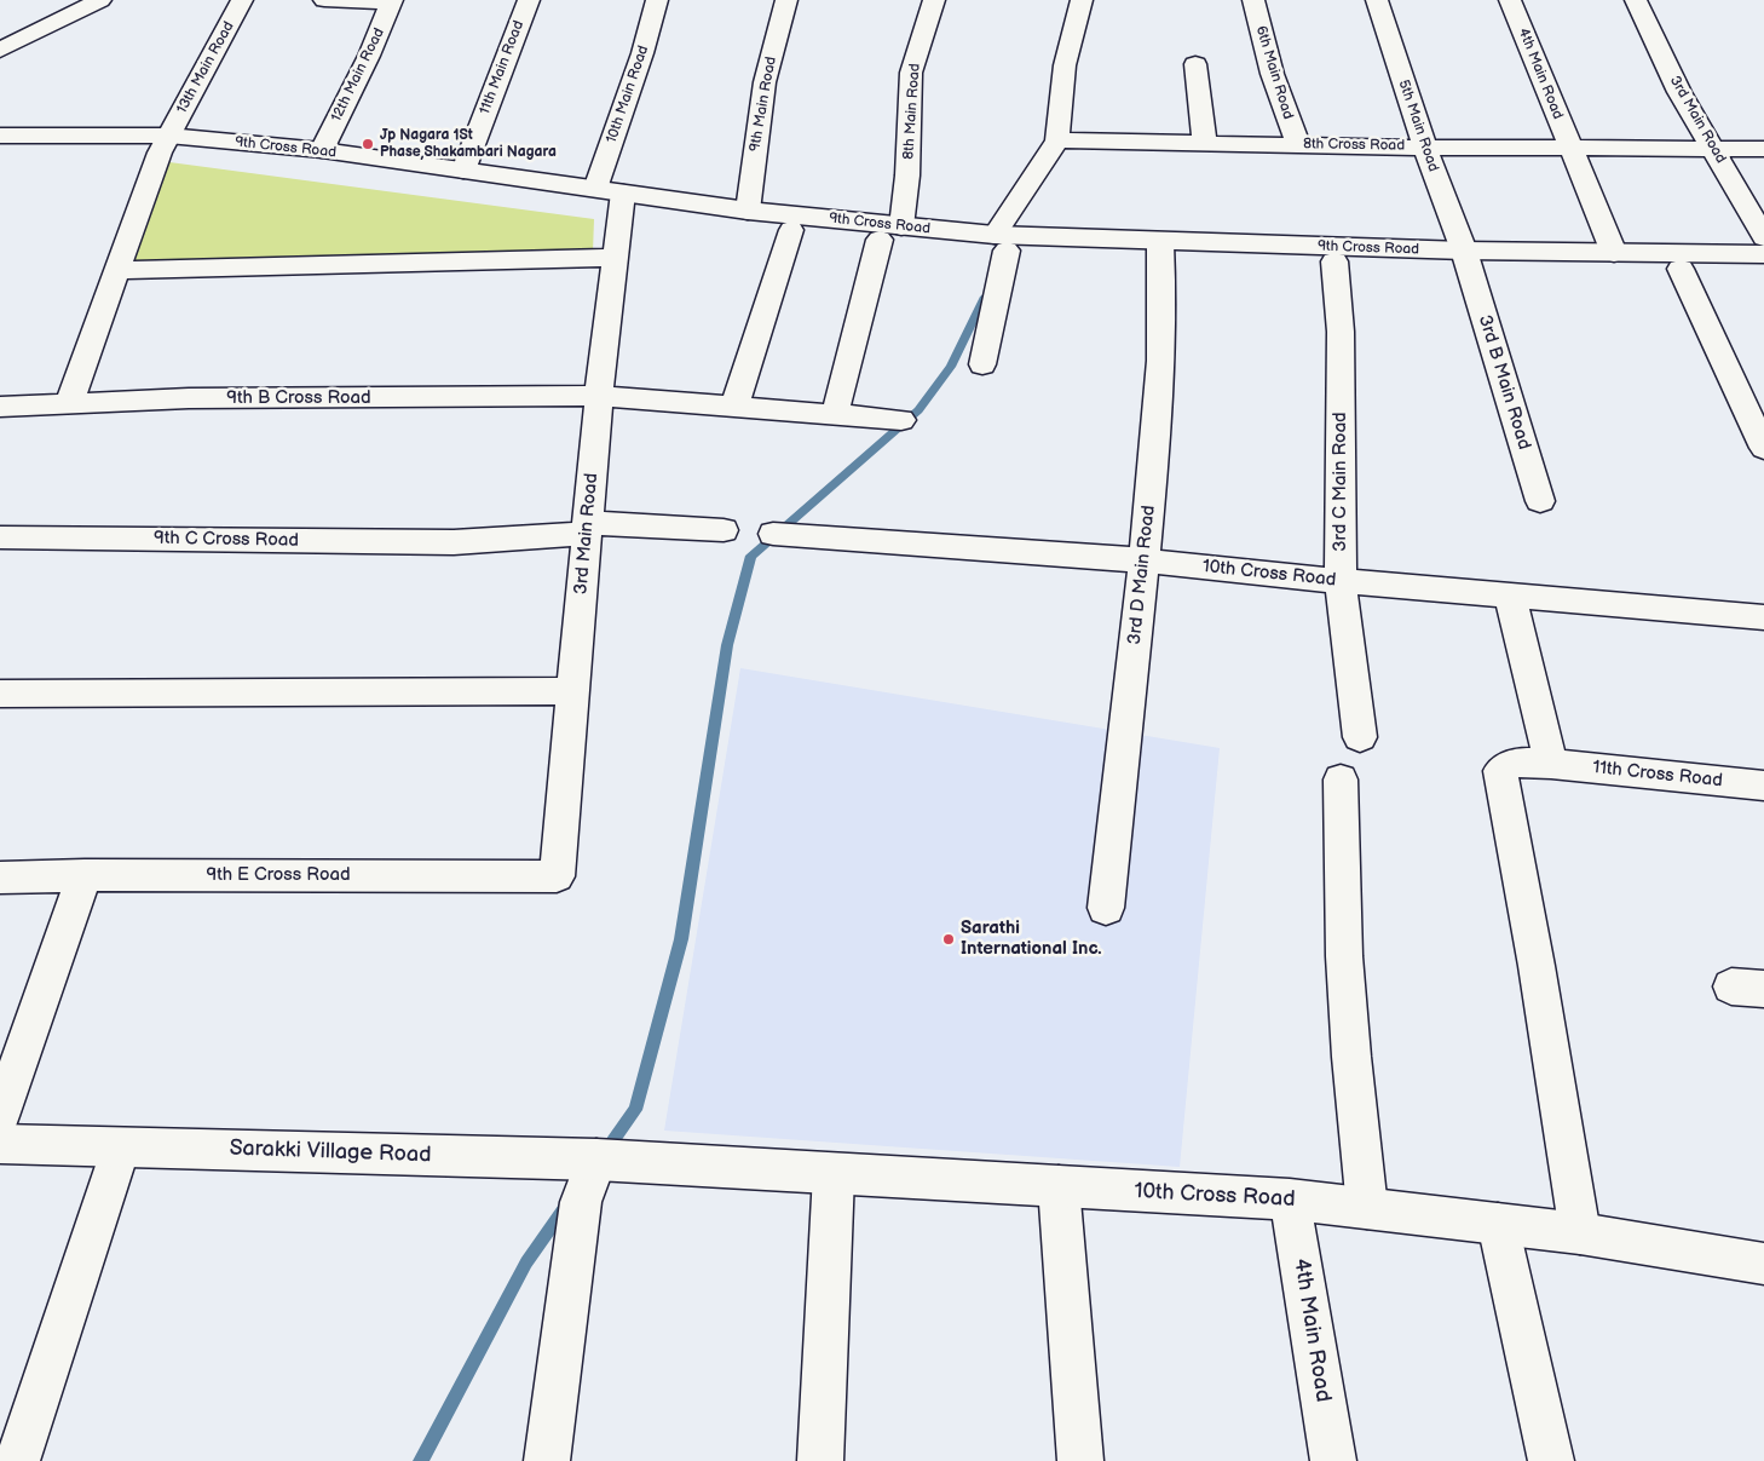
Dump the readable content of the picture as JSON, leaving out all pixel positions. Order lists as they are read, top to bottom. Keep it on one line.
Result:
{"streets":{"street":["13th Main Road","11th Main Road","6th Main Road","4th Main Road","12th Main Road","10th Main Road","9th Main Road","8th Main Road","3rd Main Road","5th Main Road","8th Cross Road","9th Cross Road","3rd B Main Road","9th B Cross Road","3rd C Main Road","9th C Cross Road","10th Cross Road","3rd D Main Road","11th Cross Road","9th E Cross Road","Sarakki Village Road"]},"crossings":[["13th Main Road","9th Cross Road"],["13th Main Road","9th B Cross Road"],["11th Main Road","9th Cross Road"],["6th Main Road","8th Cross Road"],["4th Main Road","8th Cross Road"],["4th Main Road","9th Cross Road"],["4th Main Road","10th Cross Road"],["12th Main Road","9th Cross Road"],["10th Main Road","3rd Main Road"],["10th Main Road","9th Cross Road"],["9th Main Road","9th Cross Road"],["8th Main Road","9th Cross Road"],["8th Main Road","9th B Cross Road"],["3rd Main Road","8th Cross Road"],["3rd Main Road","9th Cross Road"],["3rd Main Road","9th B Cross Road"],["3rd Main Road","9th C Cross Road"],["3rd Main Road","9th E Cross Road"],["5th Main Road","8th Cross Road"],["5th Main Road","9th Cross Road"],["5th Main Road","3rd B Main Road"],["9th Cross Road","3rd B Main Road"],["9th Cross Road","3rd C Main Road"],["9th Cross Road","3rd D Main Road"],["3rd C Main Road","10th Cross Road"],["10th Cross Road","3rd D Main Road"],["10th Cross Road","11th Cross Road"],["10th Cross Road","Sarakki Village Road"]],"places":["Jp Nagara 1St Phase,Shakambari Nagara","Sarathi International Inc."]}
